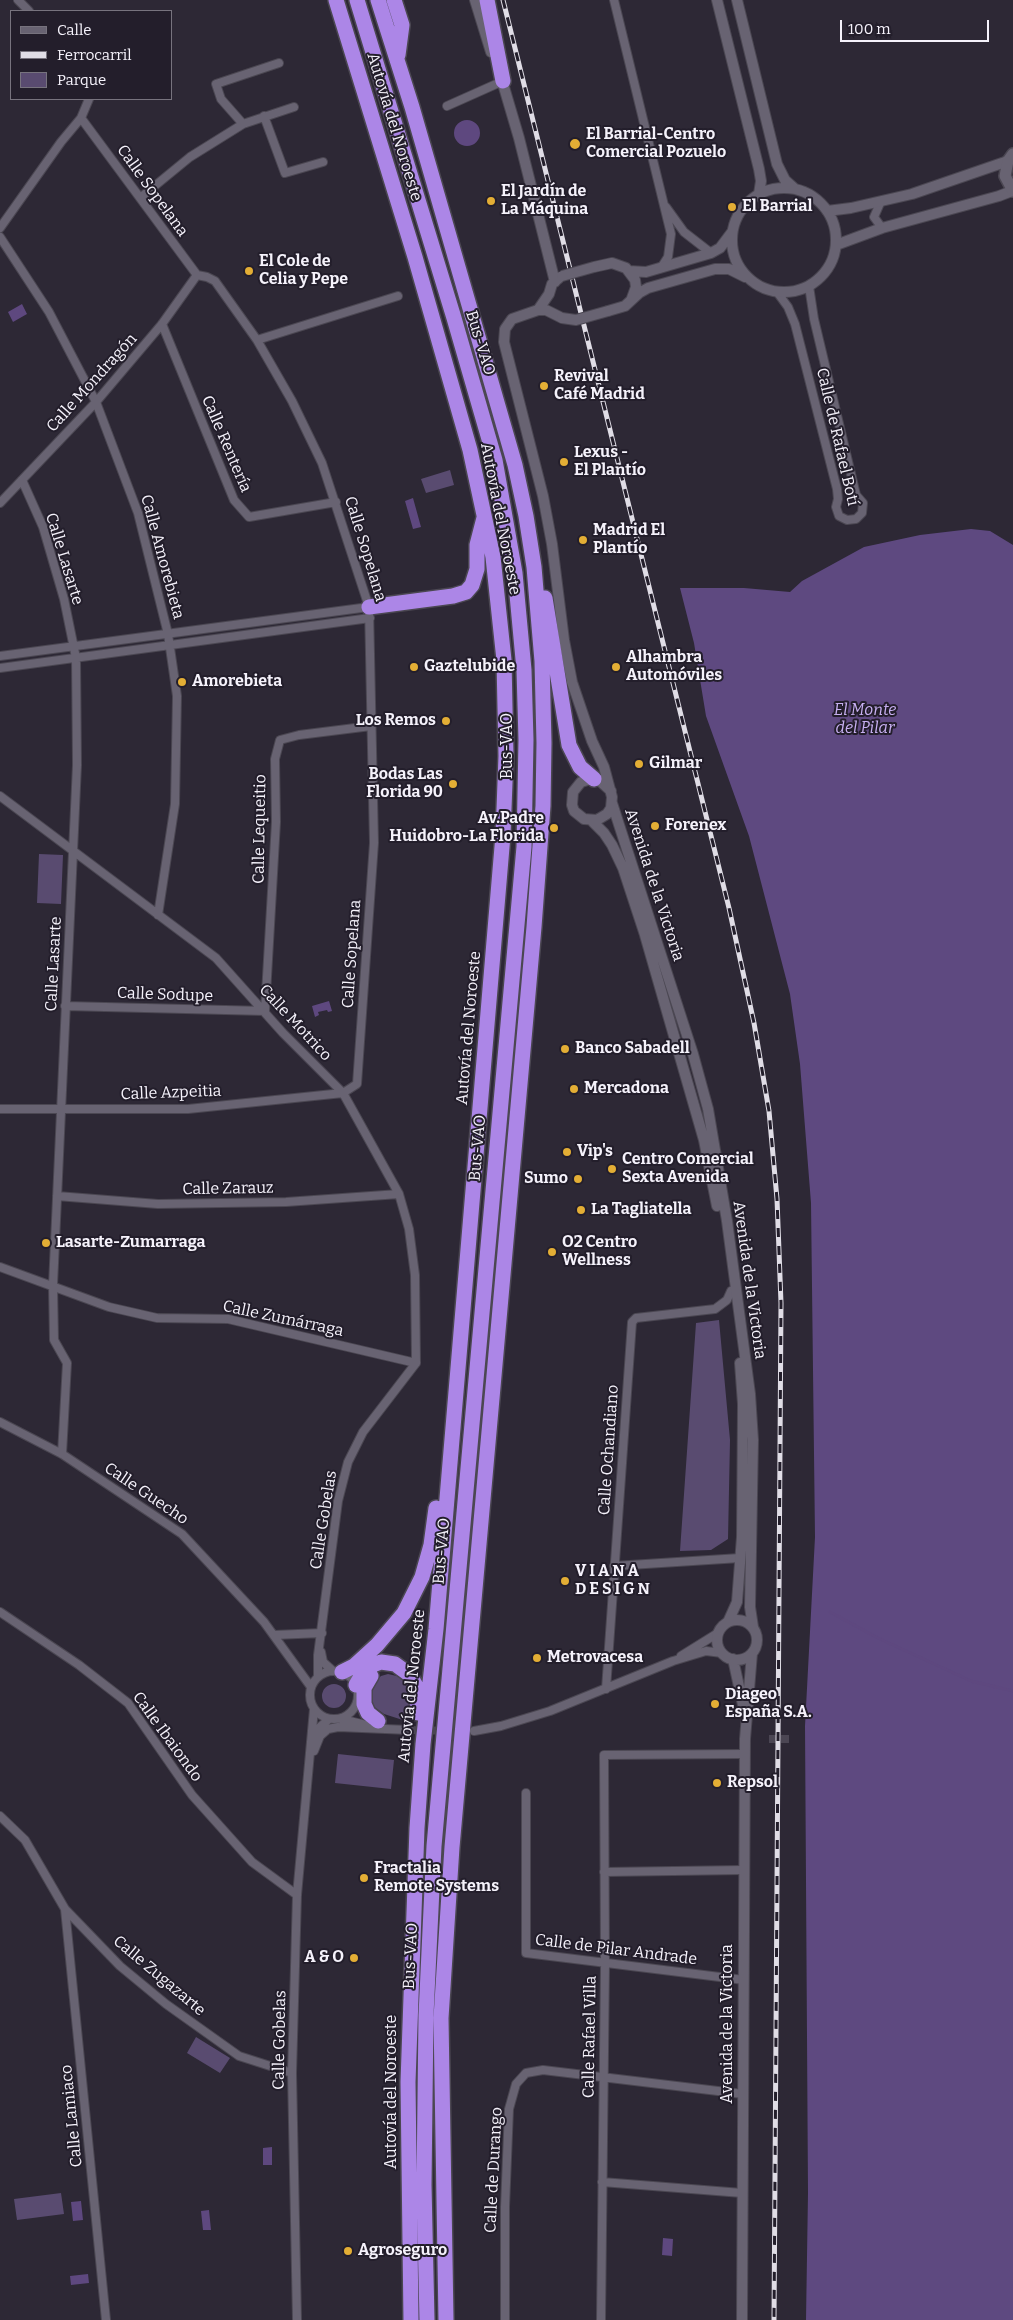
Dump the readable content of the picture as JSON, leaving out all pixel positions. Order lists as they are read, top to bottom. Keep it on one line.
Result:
{"streets":{"highway":["Autovía del Noroeste","Bus-VAO"],"street":["Calle Sopelana","Calle Mondragón","Calle de Rafael Botí","Calle Rentería","Calle Amorebieta","Calle Lasarte","Calle Lequeitio","Avenida de la Victoria","Calle Sodupe","Calle Motrico","Calle Azpeitia","Calle Zarauz","Calle Zumárraga","Calle Ochandiano","Calle Guecho","Calle Gobelas","Calle Ibaiondo","Calle de Pilar Andrade","Calle Zugazarte","Calle Rafael Villa","Calle Lamiaco","Calle de Durango"]},"crossings":[["Calle Sopelana","Calle Mondragón"],["Calle Sopelana","Calle Rentería"],["Calle Sopelana","Calle Lequeitio"],["Calle Sopelana","Calle Motrico"],["Calle Sopelana","Calle Azpeitia"],["Calle Mondragón","Calle Rentería"],["Calle Mondragón","Calle Amorebieta"],["Calle Mondragón","Calle Lasarte"],["Calle Amorebieta","Calle Motrico"],["Calle Lasarte","Calle Sodupe"],["Calle Lasarte","Calle Motrico"],["Calle Lasarte","Calle Azpeitia"],["Calle Lasarte","Calle Zarauz"],["Calle Lasarte","Calle Zumárraga"],["Calle Lasarte","Calle Guecho"],["Calle Lequeitio","Calle Sodupe"],["Calle Lequeitio","Calle Motrico"],["Avenida de la Victoria","Calle Ochandiano"],["Avenida de la Victoria","Calle de Pilar Andrade"],["Avenida de la Victoria","Calle Rafael Villa"],["Avenida de la Victoria","Calle de Durango"],["Calle Sodupe","Calle Motrico"],["Calle Motrico","Calle Azpeitia"],["Calle Motrico","Calle Zarauz"],["Calle Motrico","Calle Zumárraga"],["Calle Motrico","Calle Gobelas"],["Calle Zumárraga","Calle Gobelas"],["Calle Guecho","Calle Gobelas"],["Calle Gobelas","Calle Ibaiondo"],["Calle Gobelas","Calle Zugazarte"],["Calle de Pilar Andrade","Calle Rafael Villa"],["Calle Zugazarte","Calle Lamiaco"],["Calle Rafael Villa","Calle de Durango"]],"parks":["El Monte del Pilar"],"places":["El Barrial-Centro Comercial Pozuelo","El Jardín de La Máquina","El Barrial","El Cole de Celia y Pepe","Revival Café Madrid","Lexus - El Plantío","Madrid El Plantío","Gaztelubide","Alhambra Automóviles","Amorebieta","Los Remos","Gilmar","Bodas Las Florida 90","Forenex","Av.Padre Huidobro-La Florida","Banco Sabadell","Mercadona","Vip's","Centro Comercial Sexta Avenida","Sumo","La Tagliatella","Lasarte-Zumarraga","O2 Centro Wellness","V I A N A D E S I G N","Metrovacesa","Diageo España S.A.","Repsol","Fractalia Remote Systems","A & O","Agroseguro"],"legend":["Calle","Ferrocarril","Parque"],"scale_bar":"100 m"}
